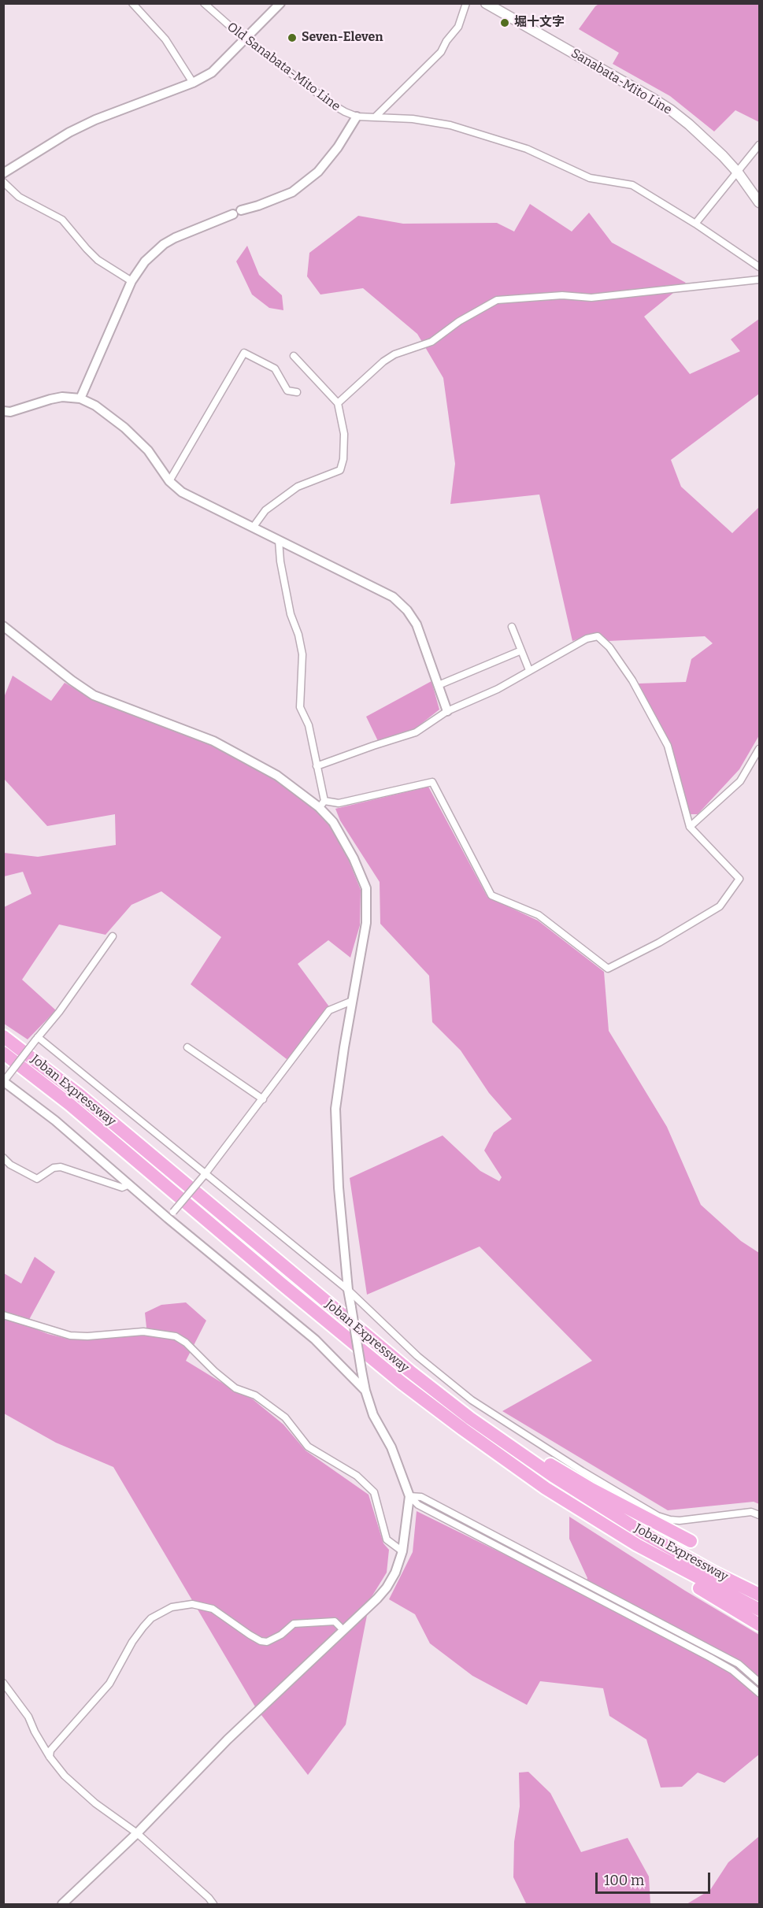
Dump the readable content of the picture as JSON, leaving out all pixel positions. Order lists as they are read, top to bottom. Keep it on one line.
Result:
{"streets":{"highway":["Joban Expressway"],"main road":["Sanabata-Mito Line"],"street":["Old Sanabata-Mito Line"]},"places":["堀十文字","Seven-Eleven"],"scale_bar":"100 m"}
